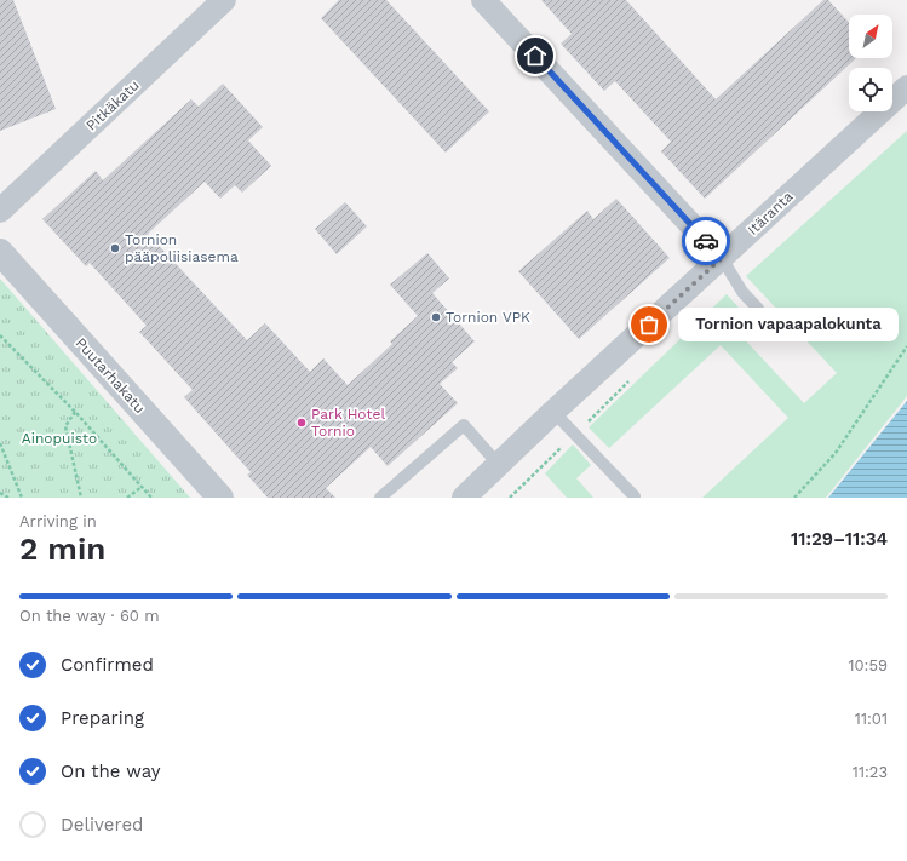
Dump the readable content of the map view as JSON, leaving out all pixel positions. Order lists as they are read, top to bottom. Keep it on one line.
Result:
{"streets":{"street":["Pitkäkatu","Itäranta","Puutarhakatu"]},"parks":["Ainopuisto"],"places":["Tornion pääpoliisiasema","Tornion VPK","Tornion vapaapalokunta","Park Hotel Tornio"],"north":"top right","page":{"bubble":"Tornion vapaapalokunta","heading":["2 min","Arriving in","11:29–11:34"],"bar":"On the way · 60 m","list":[["Confirmed","10:59"],["Preparing","11:01"],["On the way","11:23"],"Delivered"]}}
